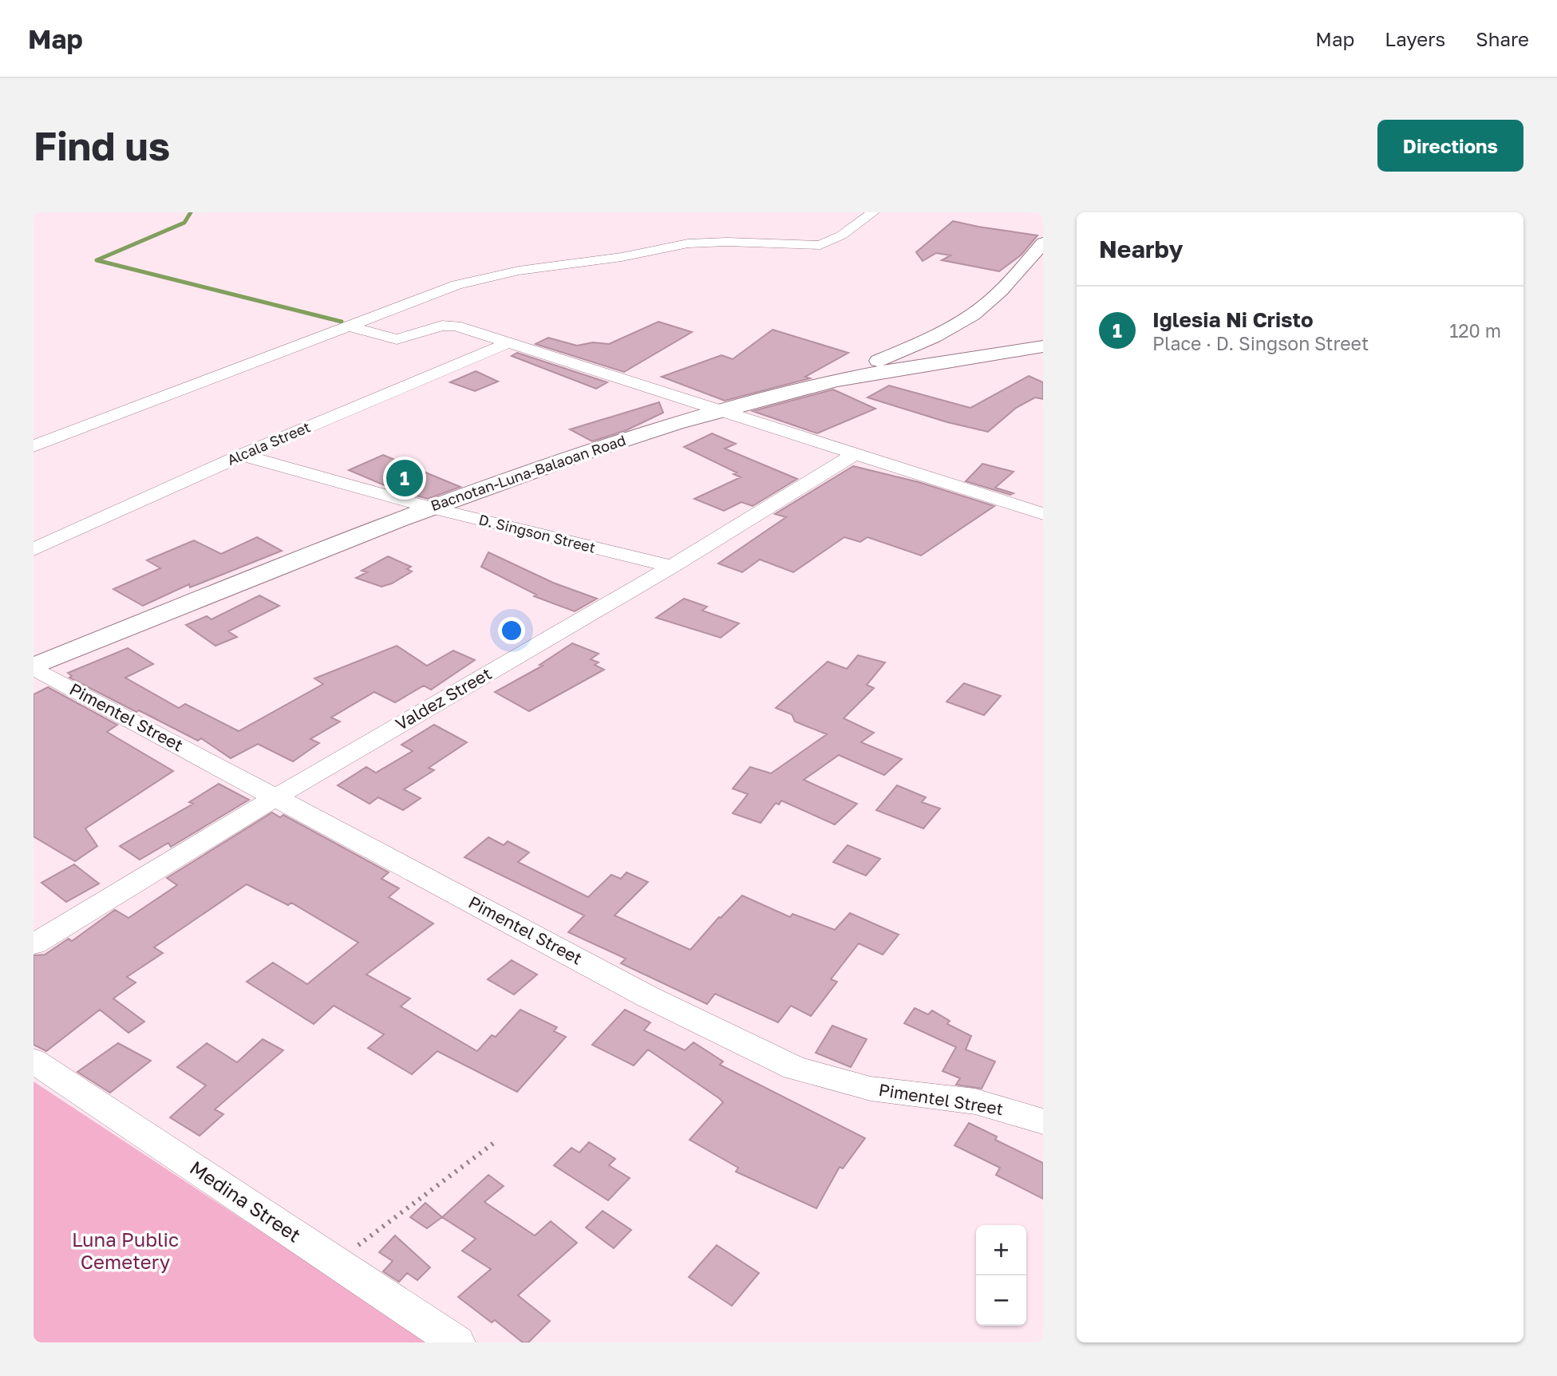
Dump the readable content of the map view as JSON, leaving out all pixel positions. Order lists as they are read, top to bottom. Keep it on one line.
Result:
{"streets":{"main road":["Bacnotan-Luna-Balaoan Road"],"street":["Alcala Street","D. Singson Street","Valdez Street","Pimentel Street","Medina Street"]},"crossings":[["Alcala Street","D. Singson Street"],["Bacnotan-Luna-Balaoan Road","D. Singson Street"],["Bacnotan-Luna-Balaoan Road","Pimentel Street"],["D. Singson Street","Valdez Street"],["Valdez Street","Pimentel Street"]],"parks":["Luna Public Cemetery"],"page":{"header":"Map","nav":["Map","Layers","Share"],"buttons":"Directions","title":"Find us","heading":"Nearby","list":[{"mark":"1","name":"Iglesia Ni Cristo","note":"Place · D. Singson Street","value":"120 m"}],"pins":"1","map_buttons":["+","−"]}}
